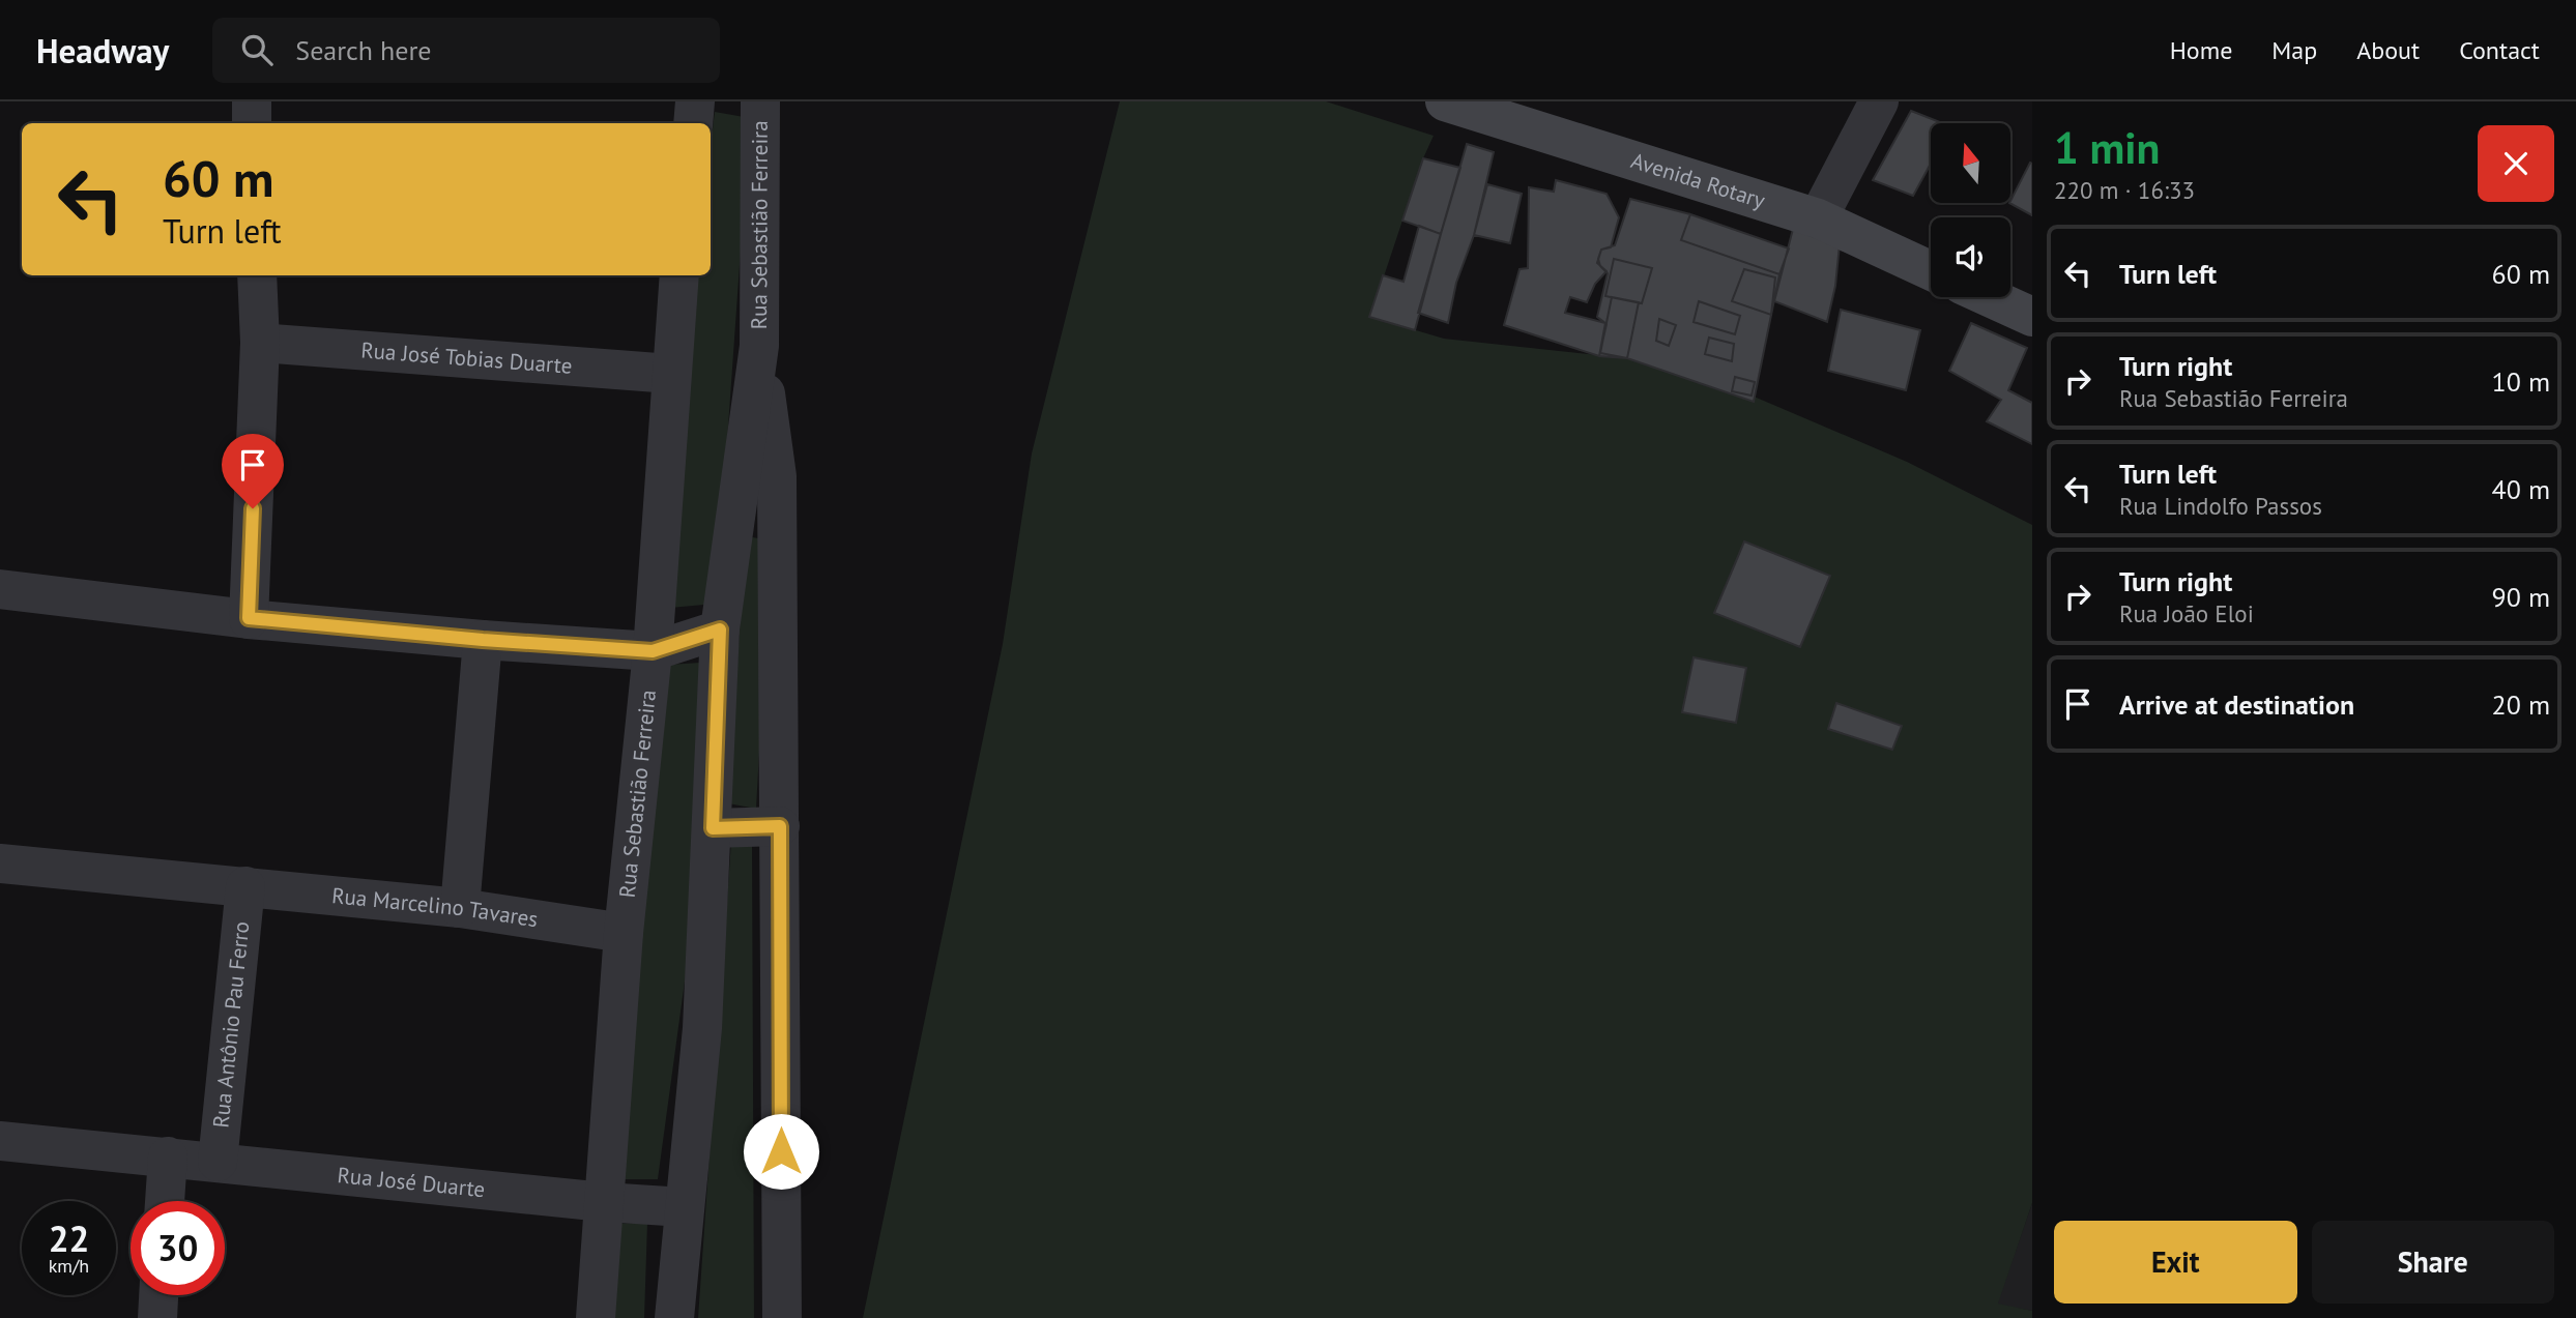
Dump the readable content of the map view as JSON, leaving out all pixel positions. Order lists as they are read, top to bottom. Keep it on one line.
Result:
{"streets":{"main road":["Avenida Rotary"],"street":["Rua Sebastião Ferreira","Rua José Tobias Duarte","Rua Marcelino Tavares","Rua Antônio Pau Ferro","Rua José Duarte"]},"crossings":[["Rua Sebastião Ferreira","Rua José Tobias Duarte"],["Rua Sebastião Ferreira","Rua Marcelino Tavares"],["Rua Sebastião Ferreira","Rua José Duarte"],["Rua Marcelino Tavares","Rua Antônio Pau Ferro"],["Rua Antônio Pau Ferro","Rua José Duarte"]],"north":"top","page":{"header":"Headway","search":"Search here","nav":["Home","Map","About","Contact"],"heading":["1 min","220 m · 16:33"],"turn":["60 m","Turn left"],"list":[{"name":"Turn left","value":"60 m"},{"name":"Turn right","note":"Rua Sebastião Ferreira","value":"10 m"},{"name":"Turn left","note":"Rua Lindolfo Passos","value":"40 m"},{"name":"Turn right","note":"Rua João Eloi","value":"90 m"},{"name":"Arrive at destination","value":"20 m"}],"speed":"22 km/h","limit":"30","buttons":["Exit","Share"]}}
